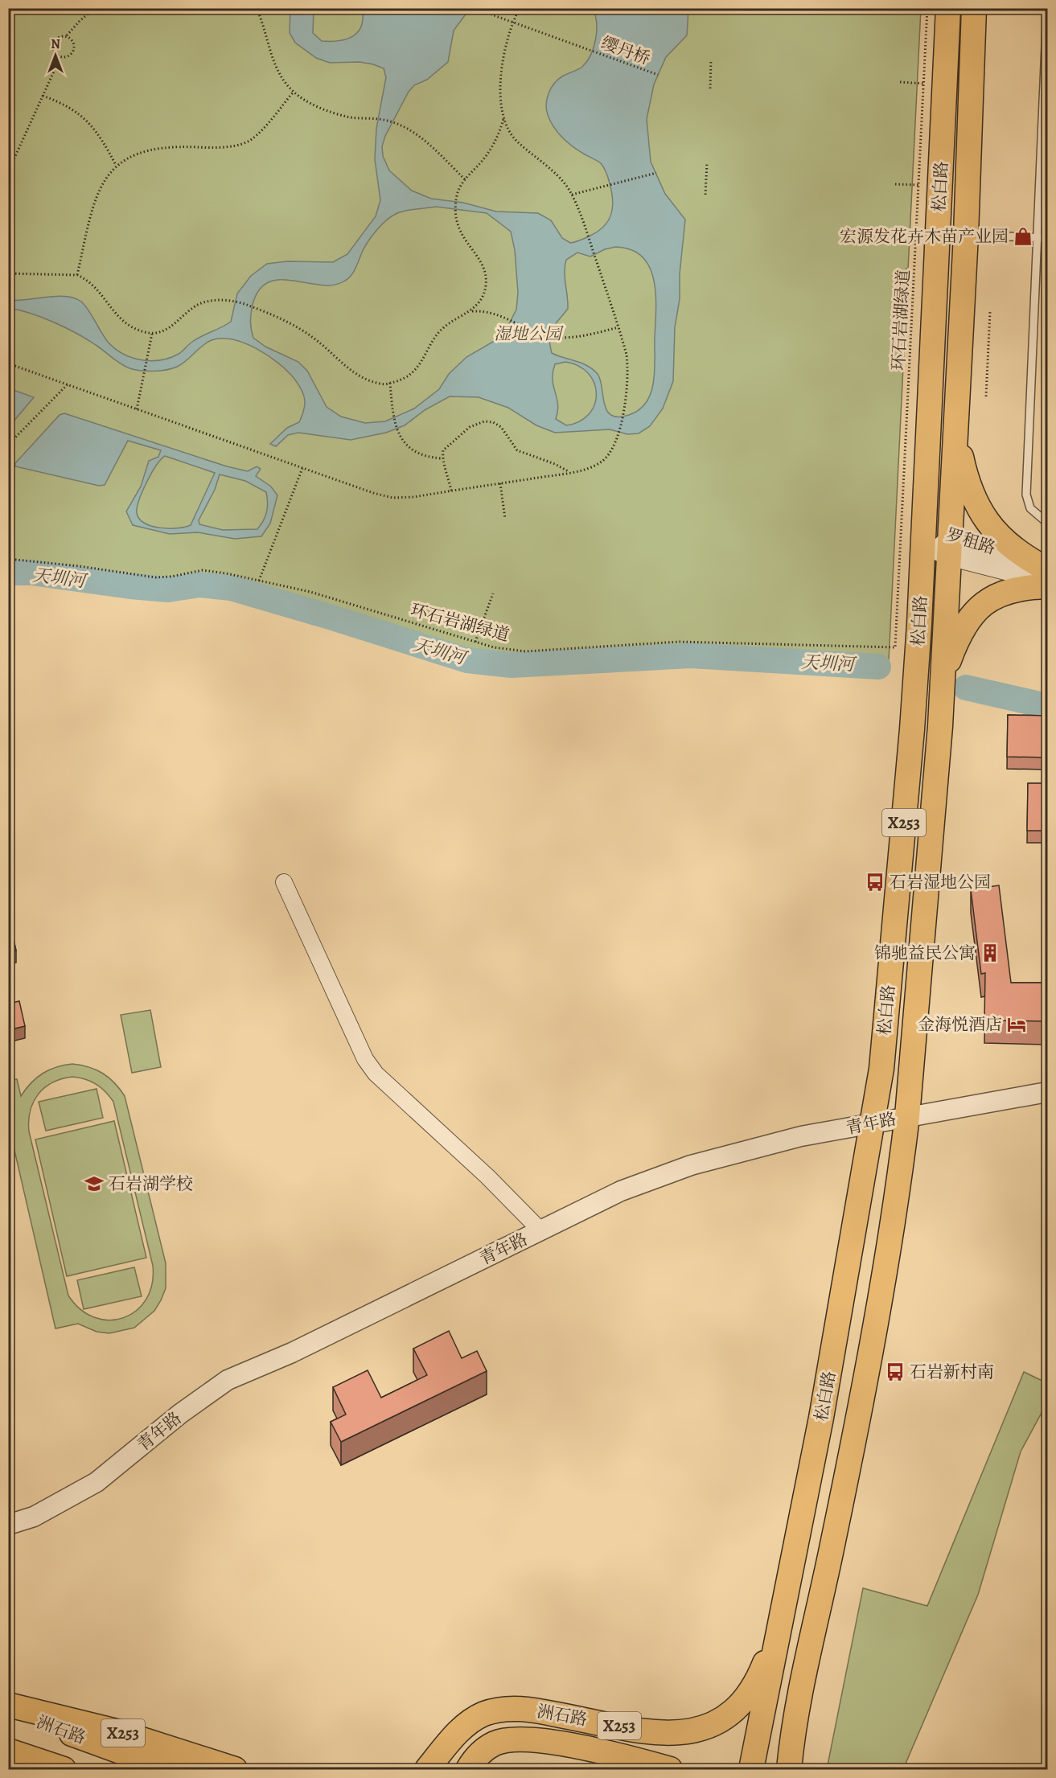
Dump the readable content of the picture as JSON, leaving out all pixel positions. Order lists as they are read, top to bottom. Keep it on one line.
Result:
{"streets":{"main road":["松白路","X253","洲石路"],"street":["罗租路","青年路"],"path":["缨丹桥","环石岩湖绿道"]},"crossings":[["松白路","罗租路"],["松白路","青年路"],["松白路","洲石路"]],"water":["天圳河"],"parks":["湿地公园"],"places":{"shop":["宏源发花卉木苗产业园"],"bus stop":["石岩湿地公园","石岩新村南"],"building":["锦驰益民公寓"],"hotel":["金海悦酒店"],"school or university":["石岩湖学校"]},"north":"top"}
